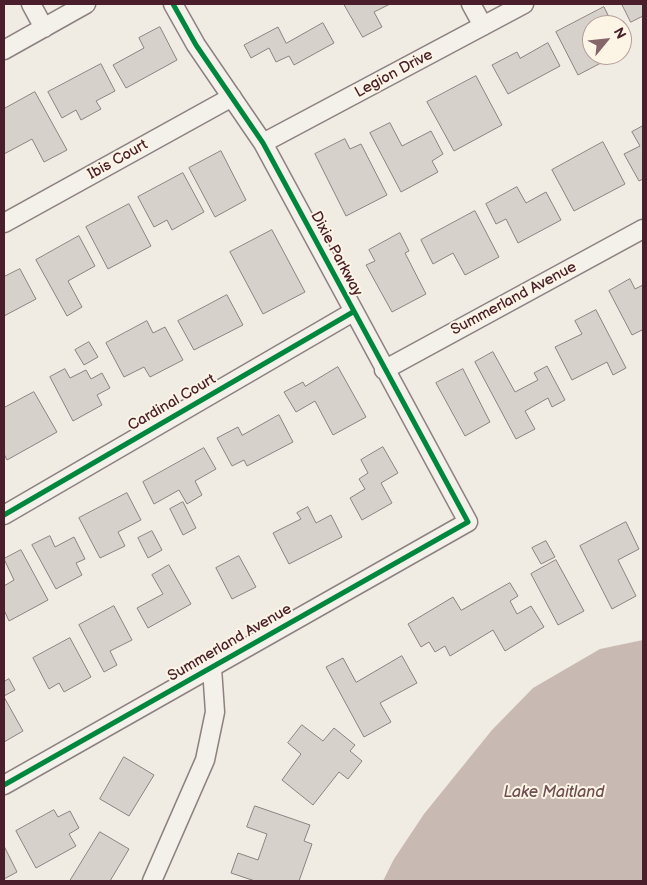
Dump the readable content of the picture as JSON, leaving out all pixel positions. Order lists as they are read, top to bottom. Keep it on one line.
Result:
{"streets":{"street":["Legion Drive","Ibis Court","Dixie Parkway","Summerland Avenue","Cardinal Court"]},"crossings":[["Legion Drive","Dixie Parkway"],["Ibis Court","Dixie Parkway"],["Dixie Parkway","Summerland Avenue"],["Dixie Parkway","Cardinal Court"]],"water":["Lake Maitland"],"north":"top right"}
